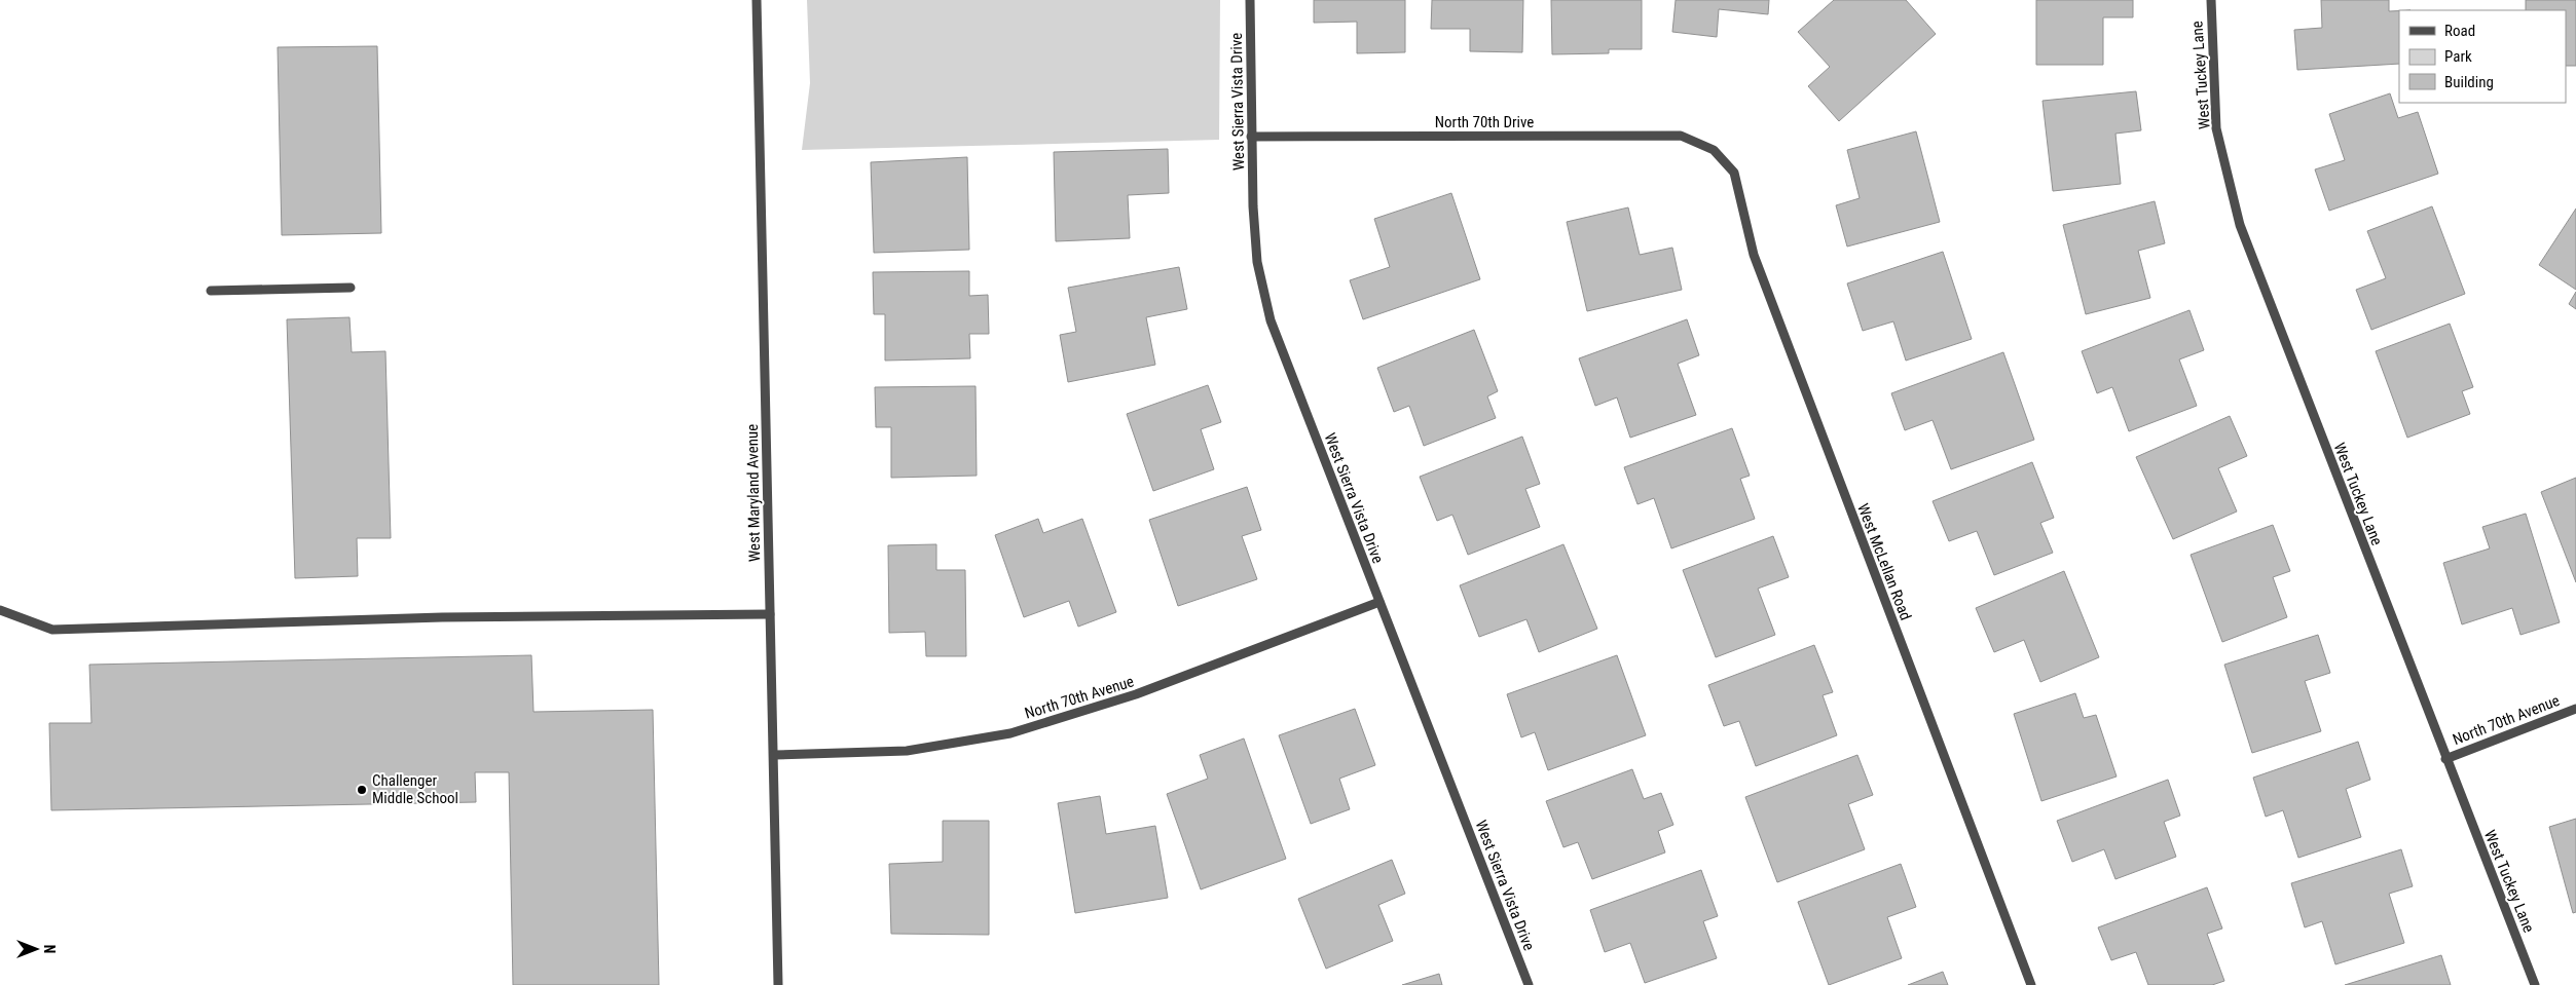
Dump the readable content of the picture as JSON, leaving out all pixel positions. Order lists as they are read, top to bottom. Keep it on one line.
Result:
{"streets":{"street":["West Tuckey Lane","West Sierra Vista Drive","North 70th Drive","West Maryland Avenue","West McLellan Road","North 70th Avenue"]},"crossings":[["West Tuckey Lane","North 70th Avenue"],["West Sierra Vista Drive","North 70th Drive"],["West Sierra Vista Drive","North 70th Avenue"],["North 70th Drive","West McLellan Road"],["West Maryland Avenue","North 70th Avenue"]],"places":["Challenger Middle School"],"legend":["Road","Park","Building"],"north":"right"}
